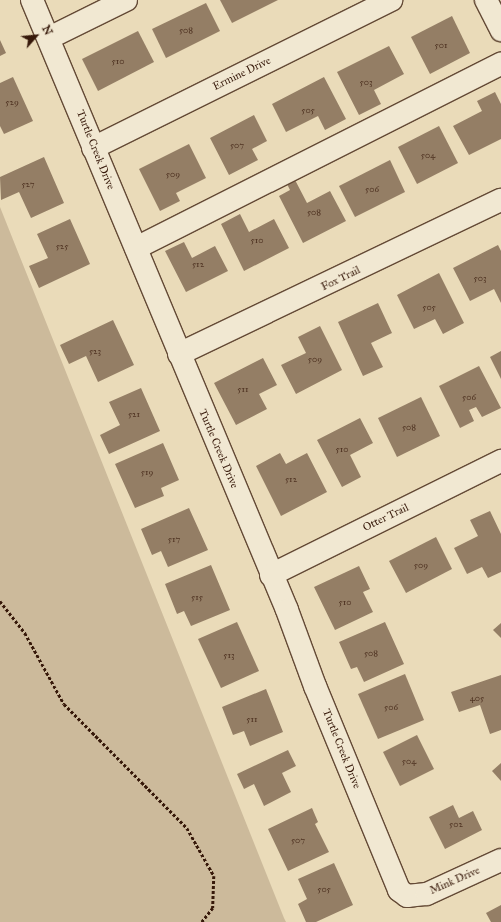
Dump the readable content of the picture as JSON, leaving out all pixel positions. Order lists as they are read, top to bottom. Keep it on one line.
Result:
{"streets":{"street":["Ermine Drive","Turtle Creek Drive","Fox Trail","Otter Trail","Mink Drive"]},"crossings":[["Ermine Drive","Turtle Creek Drive"],["Turtle Creek Drive","Fox Trail"],["Turtle Creek Drive","Otter Trail"],["Turtle Creek Drive","Mink Drive"]],"house_numbers":["508","501","510","503","529","505","507","504","509","527","506","508","510","525","512","503","505","523","509","511","506","521","508","510","519","512","517","509","515","510","508","513","405","506","511","504","502","507","505"],"north":"top right"}
